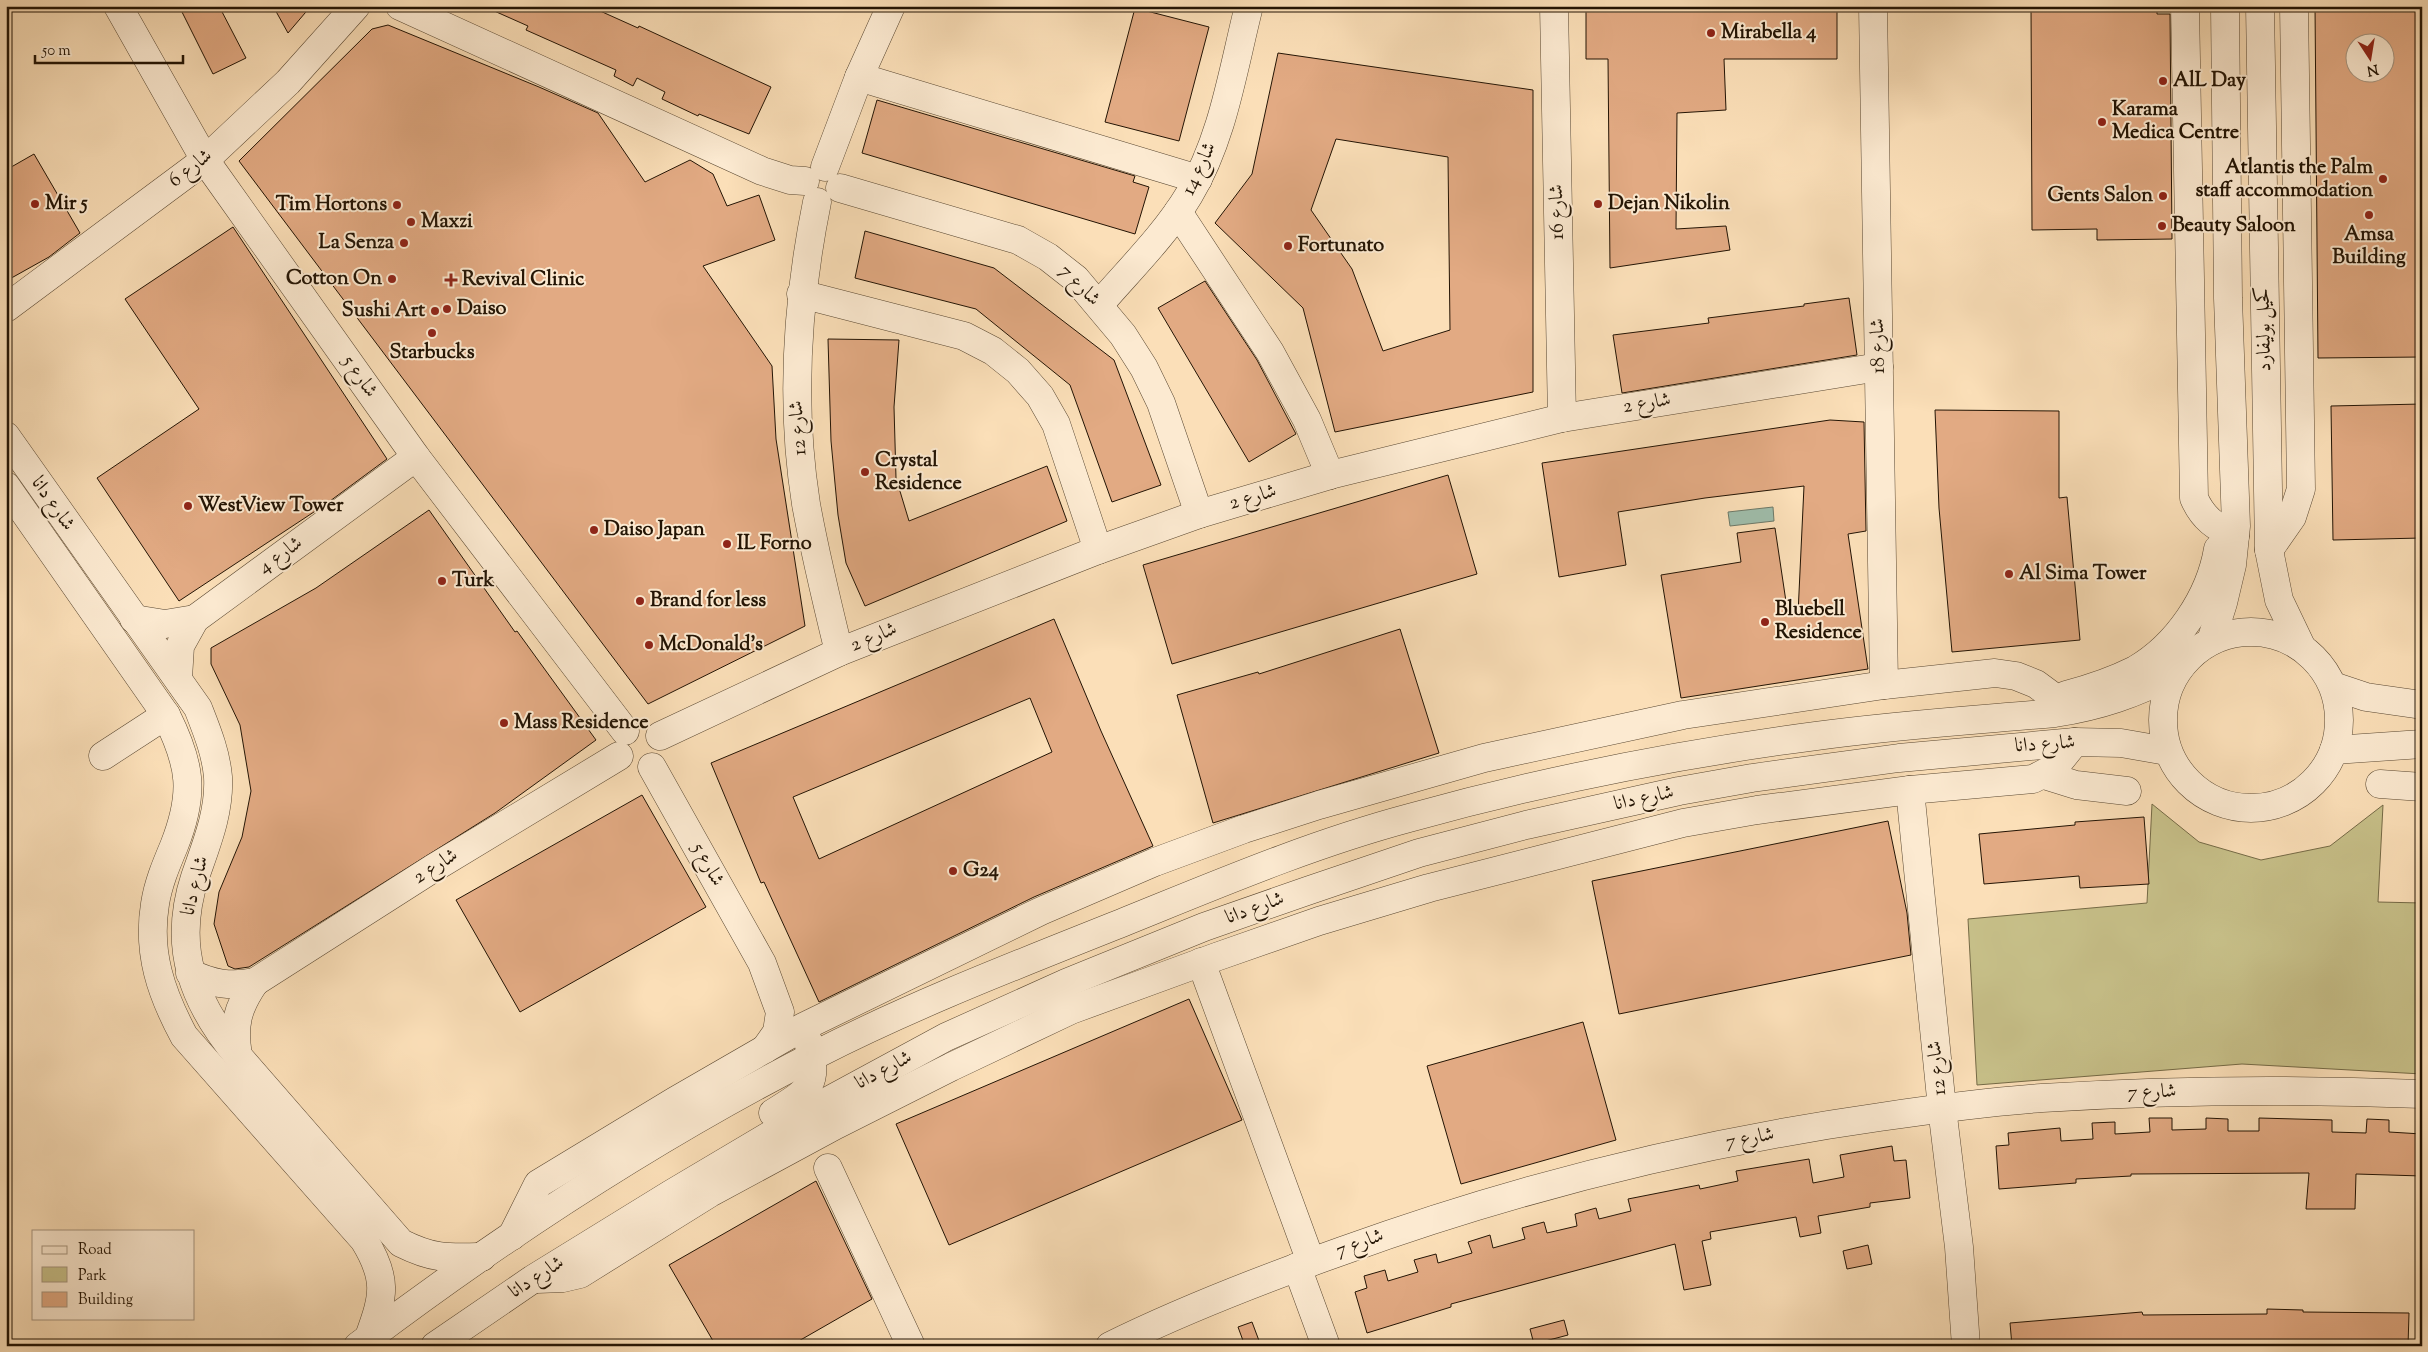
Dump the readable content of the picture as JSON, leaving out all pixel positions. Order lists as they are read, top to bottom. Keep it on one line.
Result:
{"streets":{"street":["شارع 6","شارع 14","شارع 16","شارع 7","كحيل بوليفارد","شارع 18","شارع 5","شارع 2","شارع 12","شارع دانا","شارع 4"]},"crossings":[["شارع 6","شارع 5"],["شارع 14","شارع 7"],["شارع 16","شارع 2"],["شارع 7","شارع 2"],["شارع 7","شارع 12"],["كحيل بوليفارد","شارع دانا"],["شارع 18","شارع 2"],["شارع 5","شارع 2"],["شارع 5","شارع دانا"],["شارع 5","شارع 4"],["شارع 2","شارع 12"],["شارع 2","شارع دانا"],["شارع دانا","شارع 4"]],"places":{"other":["Mirabella 4","AlL Day","Karama Medica Centre","Atlantis the Palm staff accommodation","Gents Salon","Mir 5","Dejan Nikolin","Tim Hortons","Amsa Building","Maxzi","Beauty Saloon","La Senza","Fortunato","Cotton On","Daiso","Sushi Art","Starbucks","Crystal Residence","WestView Tower","Daiso Japan","IL Forno","Al Sima Tower","Turk","Brand for less","Bluebell Residence","McDonald's","Mass Residence","G24"],"health":["Revival Clinic"]},"legend":["Road","Park","Building"],"scale_bar":"50 m","north":"bottom"}
